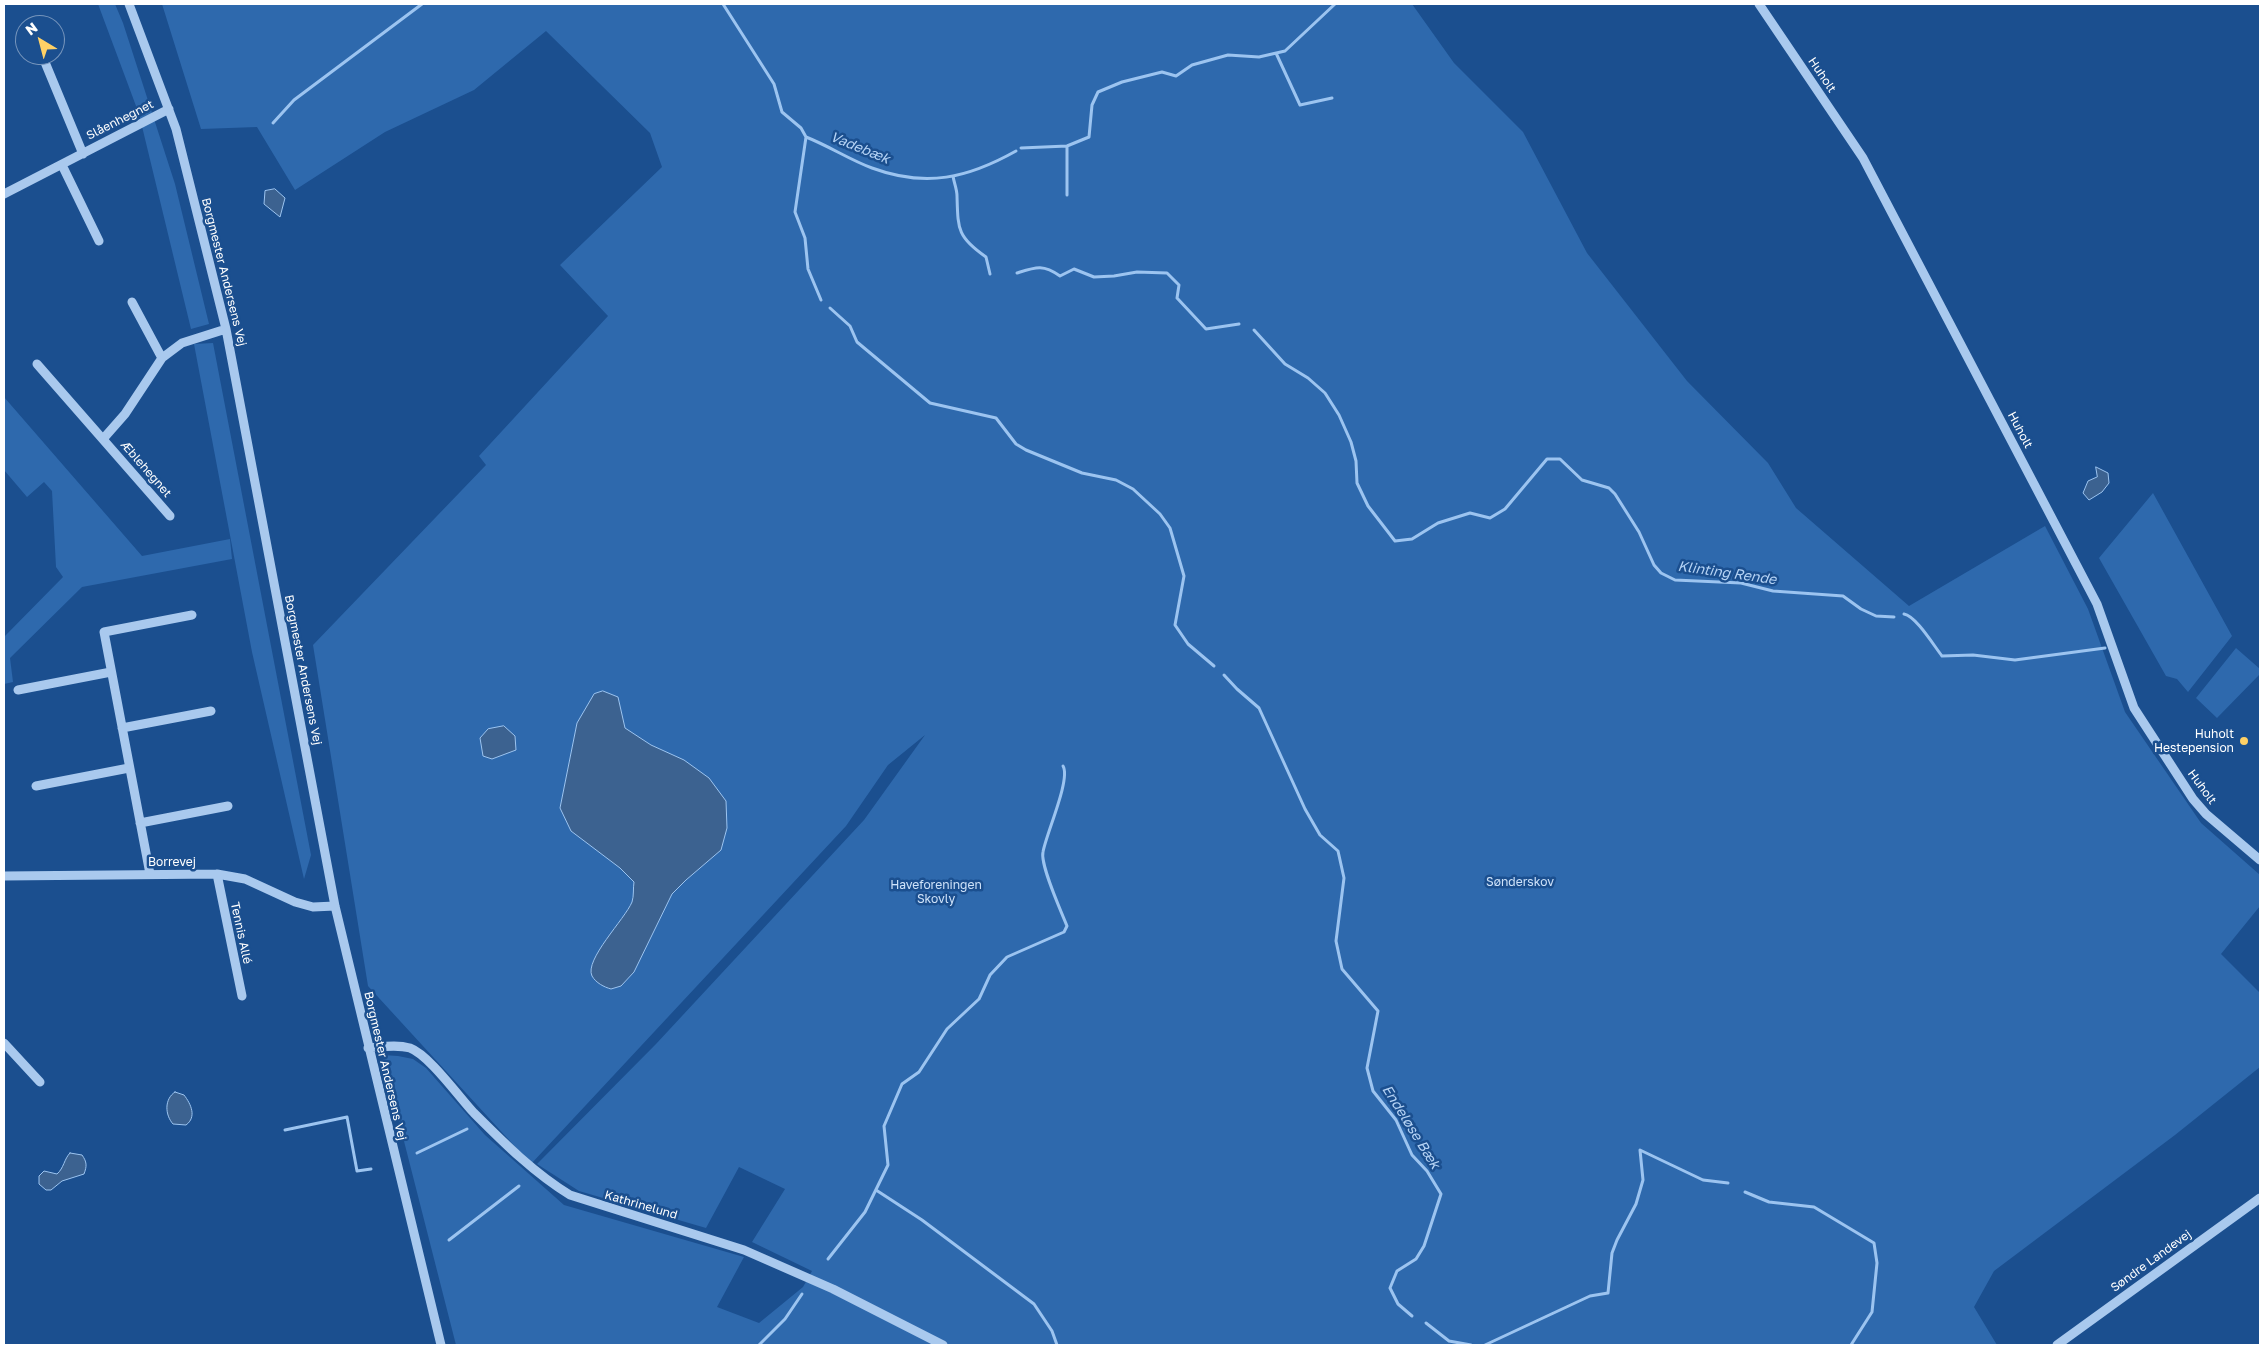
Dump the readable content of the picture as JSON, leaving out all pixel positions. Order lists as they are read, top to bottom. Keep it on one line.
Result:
{"streets":{"street":["Huholt","Slåenhegnet","Borgmester Andersens Vej","Æblehegnet","Borrevej","Tennis Allé","Kathrinelund","Søndre Landevej"]},"crossings":[["Slåenhegnet","Borgmester Andersens Vej"],["Borgmester Andersens Vej","Æblehegnet"],["Borgmester Andersens Vej","Borrevej"],["Borgmester Andersens Vej","Kathrinelund"],["Borrevej","Tennis Allé"]],"water":["Vadebæk","Klinting Rende","Endeløse Bæk"],"parks":["Sønderskov","Haveforeningen Skovly"],"places":["Huholt Hestepension"],"north":"top left"}
